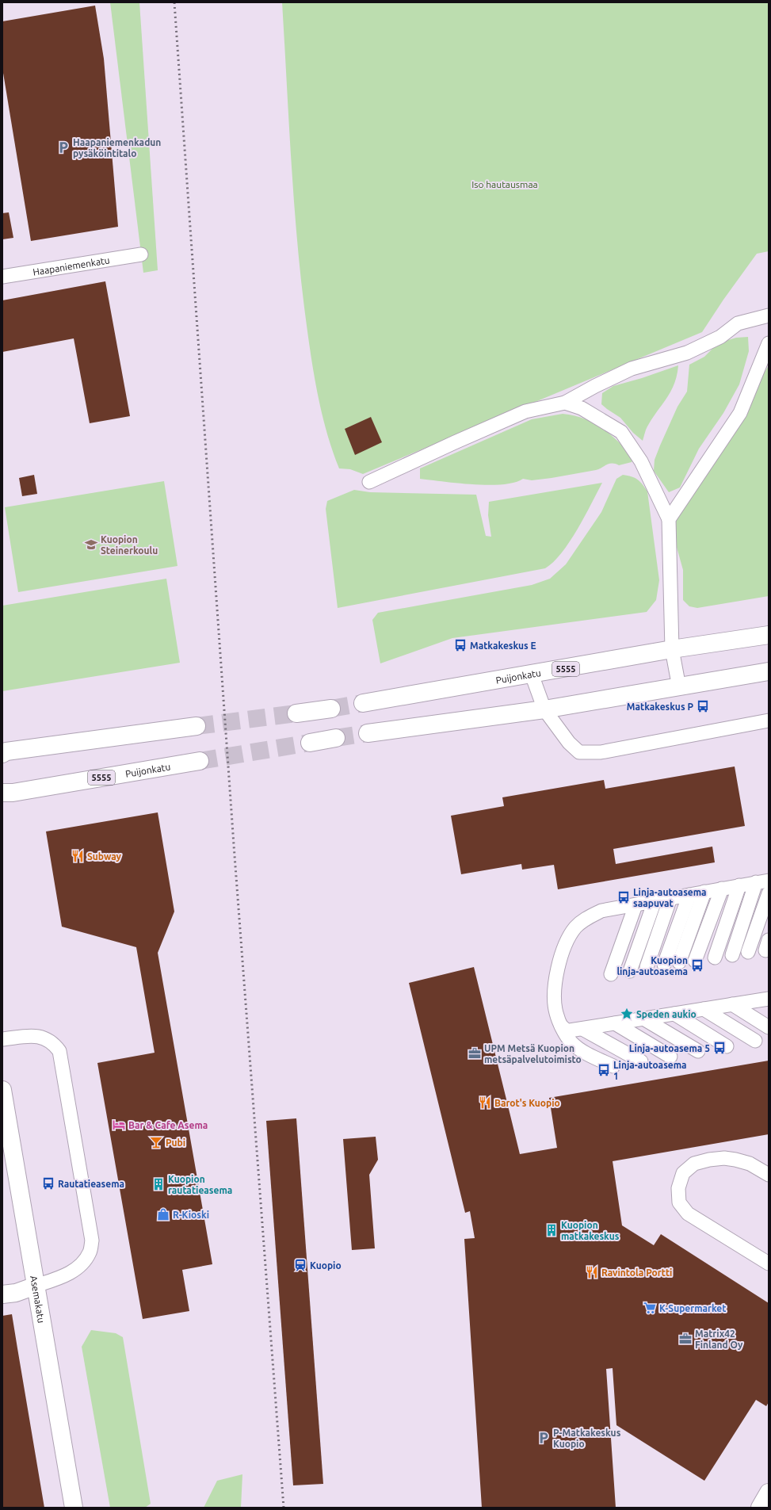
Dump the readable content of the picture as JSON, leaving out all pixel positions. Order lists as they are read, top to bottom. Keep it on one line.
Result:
{"streets":{"main road":["5555","Puijonkatu","Asemakatu"],"lane":["Haapaniemenkatu"]},"parks":["Iso hautausmaa"],"places":{"parking":["Haapaniemenkadun pysäköintitalo","P-Matkakeskus Kuopio"],"school or university":["Kuopion Steinerkoulu"],"bus stop":["Matkakeskus E","Matkakeskus P","Linja-autoasema saapuvat","Kuopion linja-autoasema","Linja-autoasema 5","Linja-autoasema 1","Rautatieasema"],"restaurant":["Subway","Barot's Kuopio","Ravintola Portti"],"place":["Speden aukio"],"office":["UPM Metsä Kuopion metsäpalvelutoimisto","Matrix42 Finland Oy"],"hotel":["Bar & Cafe Asema"],"bar":["Pubi"],"building":["Kuopion rautatieasema","Kuopion matkakeskus"],"shop":["R-Kioski"],"station":["Kuopio"],"supermarket":["K-Supermarket"]}}
